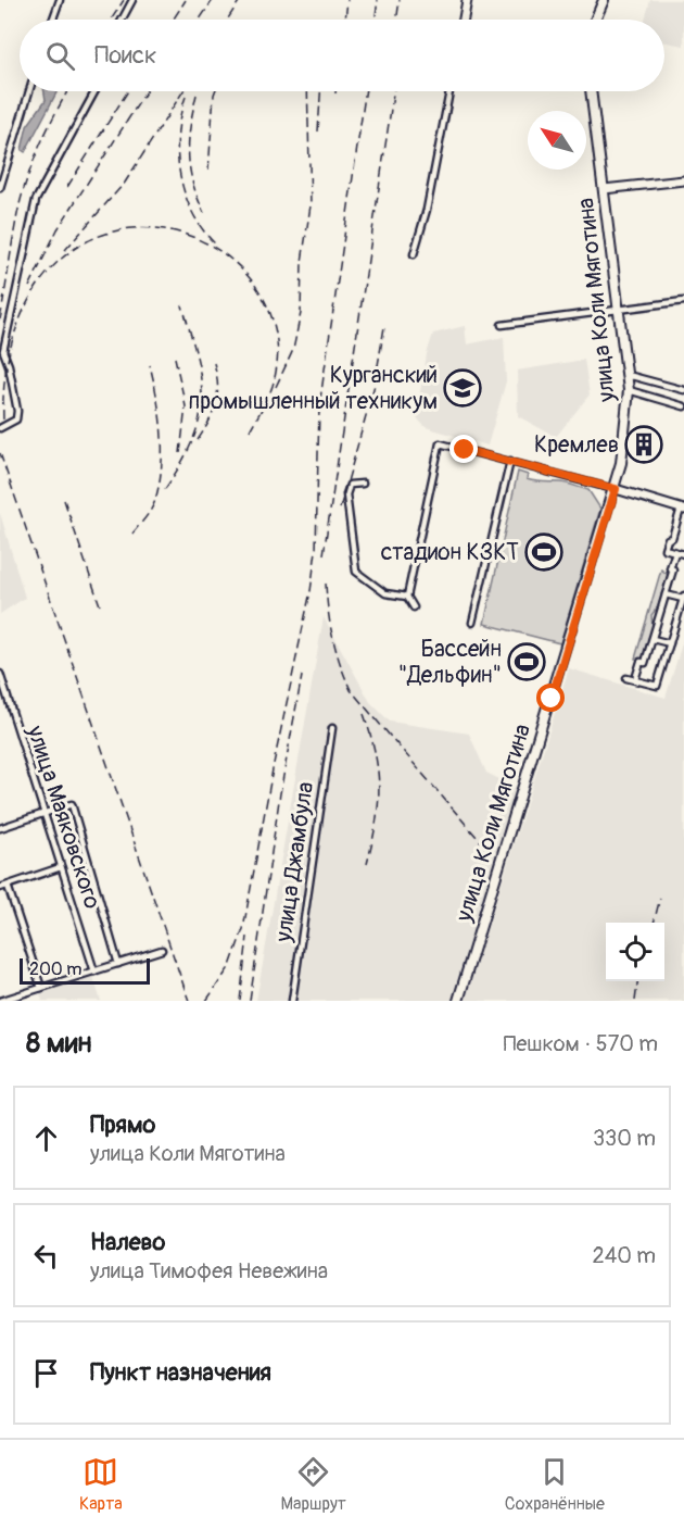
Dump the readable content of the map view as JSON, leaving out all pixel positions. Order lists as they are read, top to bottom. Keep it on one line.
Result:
{"streets":{"main road":["улица Коли Мяготина"],"street":["улица Маяковского","улица Джамбула"]},"places":{"school or university":["Курганский промышленный техникум"],"building":["Кремлев"],"sports":["стадион КЗКТ","Бассейн \"Дельфин\""]},"scale_bar":"200 m","north":"top left","page":{"search":"Поиск","scale":"200 m","heading":["8 мин","Пешком · 570 m"],"list":[["Прямо","улица Коли Мяготина","330 m"],["Налево","улица Тимофея Невежина","240 m"],"Пункт назначения"],"nav":["Карта","Маршрут","Сохранённые"]}}
